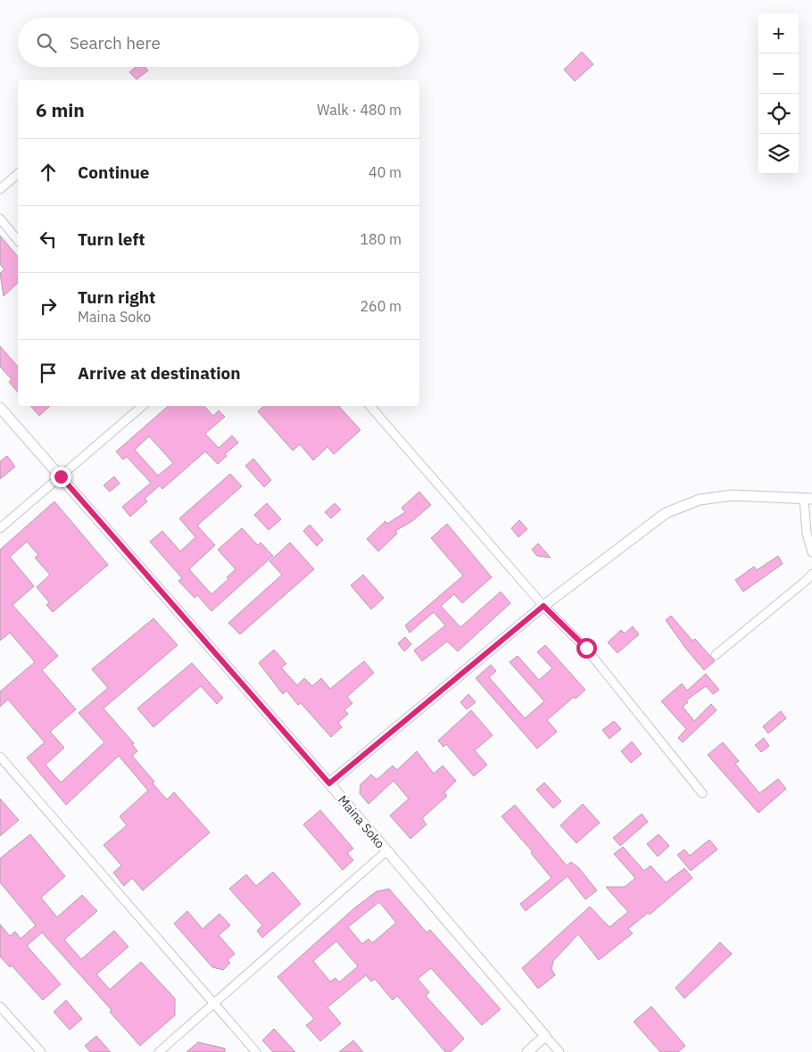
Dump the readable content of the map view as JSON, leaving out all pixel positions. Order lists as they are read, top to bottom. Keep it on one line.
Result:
{"streets":{"street":["Maina Soko"]},"page":{"map_buttons":["+","−"],"search":"Search here","heading":["6 min","Walk · 480 m"],"list":[["Continue","40 m"],["Turn left","180 m"],["Turn right","Maina Soko","260 m"],"Arrive at destination"]}}
